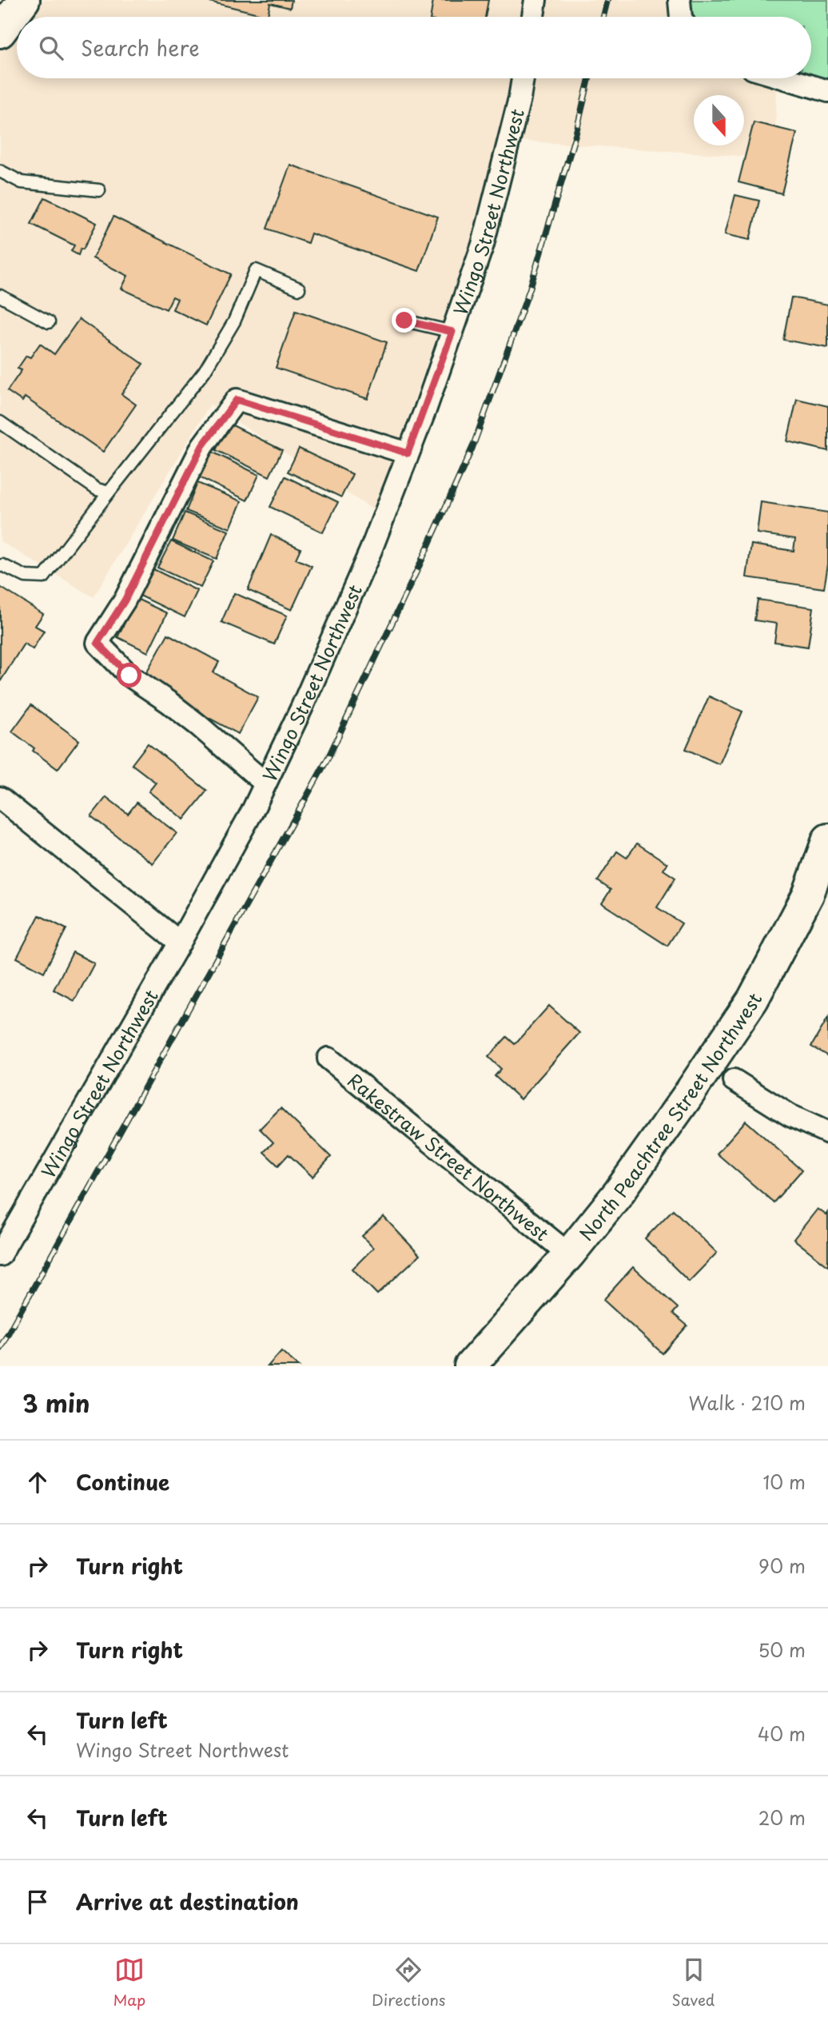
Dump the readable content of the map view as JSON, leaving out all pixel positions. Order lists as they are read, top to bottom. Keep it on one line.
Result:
{"streets":{"street":["Wingo Street Northwest","North Peachtree Street Northwest","Rakestraw Street Northwest"]},"crossings":[["North Peachtree Street Northwest","Rakestraw Street Northwest"]],"north":"bottom","page":{"search":"Search here","heading":["3 min","Walk · 210 m"],"list":[["Continue","10 m"],["Turn right","90 m"],["Turn right","50 m"],["Turn left","Wingo Street Northwest","40 m"],["Turn left","20 m"],"Arrive at destination"],"nav":["Map","Directions","Saved"]}}
